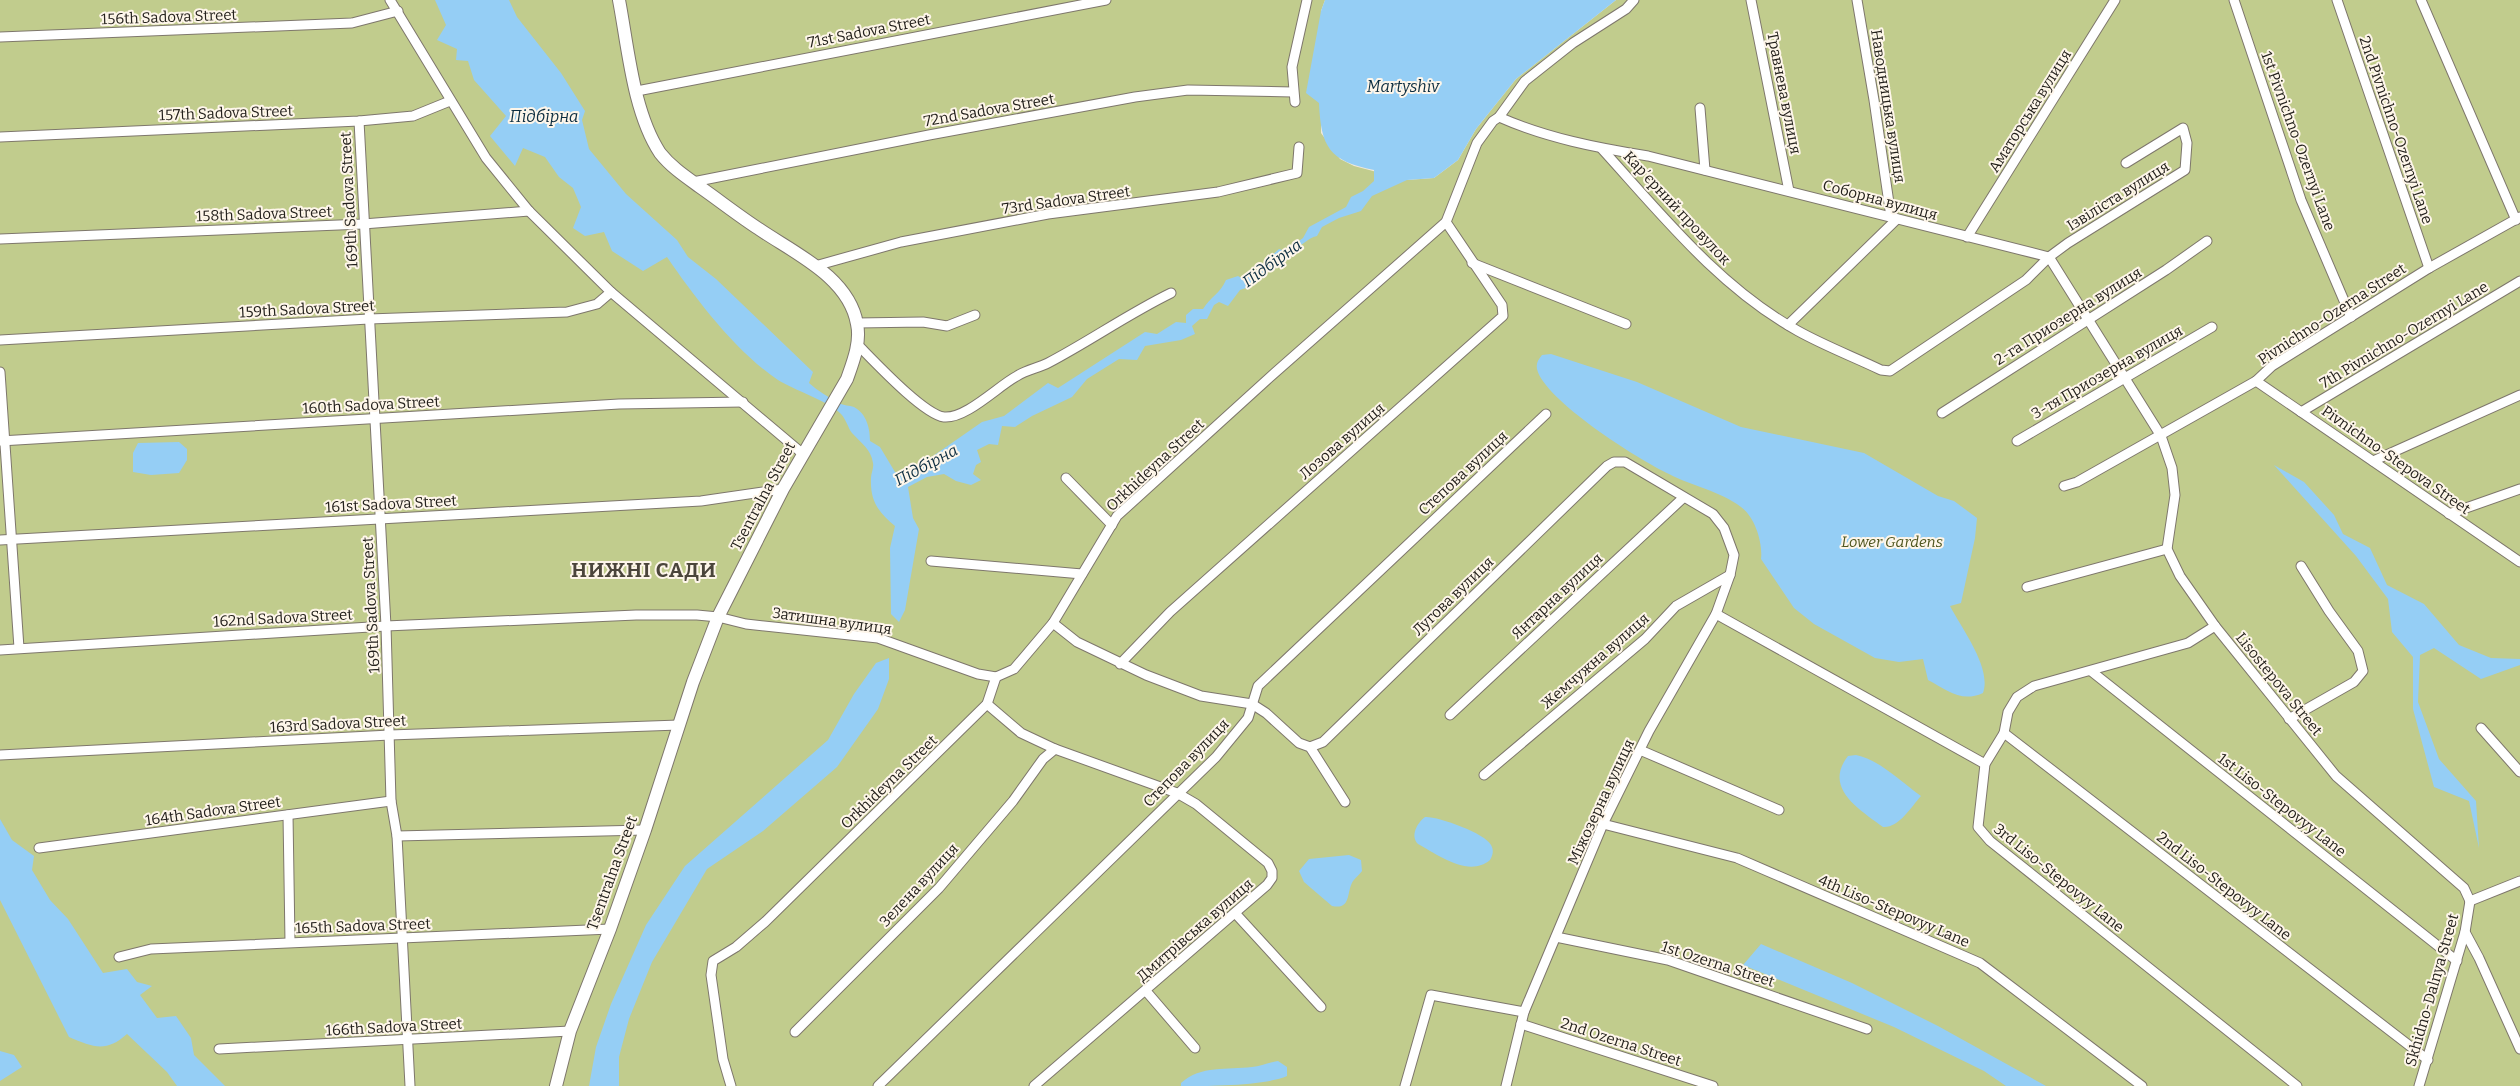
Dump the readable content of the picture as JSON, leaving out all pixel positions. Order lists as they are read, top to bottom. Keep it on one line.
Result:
{"streets":{"street":["156th Sadova Street","71st Sadova Street","Травнева вулиця","Наводницька вулиця","72nd Sadova Street","Аматорська вулиця","157th Sadova Street","2nd Pivnichno-Ozernyi Lane","1st Pivnichno-Ozernyi Lane","Ізвіліста вулиця","169th Sadova Street","73rd Sadova Street","Соборна вулиця","Карʼєрний провулок","158th Sadova Street","159th Sadova Street","Pivnichno-Ozerna Street","2-га Приозерна вулиця","7th Pivnichno-Ozernyi Lane","3-тя Приозерна вулиця","160th Sadova Street","Лозова вулиця","Pivnichno-Stepova Street","Orkhideyna Street","Степова вулиця","Tsentralna Street","161st Sadova Street","Лугова вулиця","Янтарна вулиця","162nd Sadova Street","Затишна вулиця","Жемчужна вулиця","Lisostepova Street","163rd Sadova Street","Міжозерна вулиця","1st Liso-Stepovyy Lane","164th Sadova Street","3rd Liso-Stepovyy Lane","Зелена вулиця","2nd Liso-Stepovyy Lane","4th Liso-Stepovyy Lane","165th Sadova Street","Дмитрівська вулиця","1st Ozerna Street","Skhidno-Dalnya Street","166th Sadova Street","2nd Ozerna Street"]},"crossings":[["71st Sadova Street","Tsentralna Street"],["Травнева вулиця","Соборна вулиця"],["Наводницька вулиця","Соборна вулиця"],["72nd Sadova Street","Tsentralna Street"],["Аматорська вулиця","Соборна вулиця"],["157th Sadova Street","169th Sadova Street"],["2nd Pivnichno-Ozernyi Lane","Pivnichno-Ozerna Street"],["1st Pivnichno-Ozernyi Lane","Pivnichno-Ozerna Street"],["Ізвіліста вулиця","Соборна вулиця"],["Ізвіліста вулиця","Карʼєрний провулок"],["169th Sadova Street","158th Sadova Street"],["169th Sadova Street","159th Sadova Street"],["169th Sadova Street","160th Sadova Street"],["169th Sadova Street","161st Sadova Street"],["169th Sadova Street","162nd Sadova Street"],["169th Sadova Street","163rd Sadova Street"],["169th Sadova Street","164th Sadova Street"],["169th Sadova Street","165th Sadova Street"],["169th Sadova Street","166th Sadova Street"],["73rd Sadova Street","Tsentralna Street"],["Соборна вулиця","Карʼєрний провулок"],["Соборна вулиця","Orkhideyna Street"],["Pivnichno-Ozerna Street","Pivnichno-Stepova Street"],["7th Pivnichno-Ozernyi Lane","Pivnichno-Stepova Street"],["Лозова вулиця","Orkhideyna Street"],["Orkhideyna Street","Затишна вулиця"],["Orkhideyna Street","Дмитрівська вулиця"],["Степова вулиця","Дмитрівська вулиця"],["Tsentralna Street","161st Sadova Street"],["Tsentralna Street","162nd Sadova Street"],["Tsentralna Street","Затишна вулиця"],["Tsentralna Street","163rd Sadova Street"],["Tsentralna Street","165th Sadova Street"],["Tsentralna Street","166th Sadova Street"],["Лугова вулиця","Янтарна вулиця"],["Лугова вулиця","Міжозерна вулиця"],["Янтарна вулиця","Міжозерна вулиця"],["162nd Sadova Street","Затишна вулиця"],["Жемчужна вулиця","Міжозерна вулиця"],["Lisostepova Street","Skhidno-Dalnya Street"],["Міжозерна вулиця","4th Liso-Stepovyy Lane"],["Міжозерна вулиця","1st Ozerna Street"],["Міжозерна вулиця","2nd Ozerna Street"],["1st Liso-Stepovyy Lane","Skhidno-Dalnya Street"],["Зелена вулиця","Дмитрівська вулиця"],["2nd Liso-Stepovyy Lane","Skhidno-Dalnya Street"]],"districts":["НИЖНІ САДИ"],"water":["Martyshiv","Підбірна"],"parks":["Lower Gardens"]}
